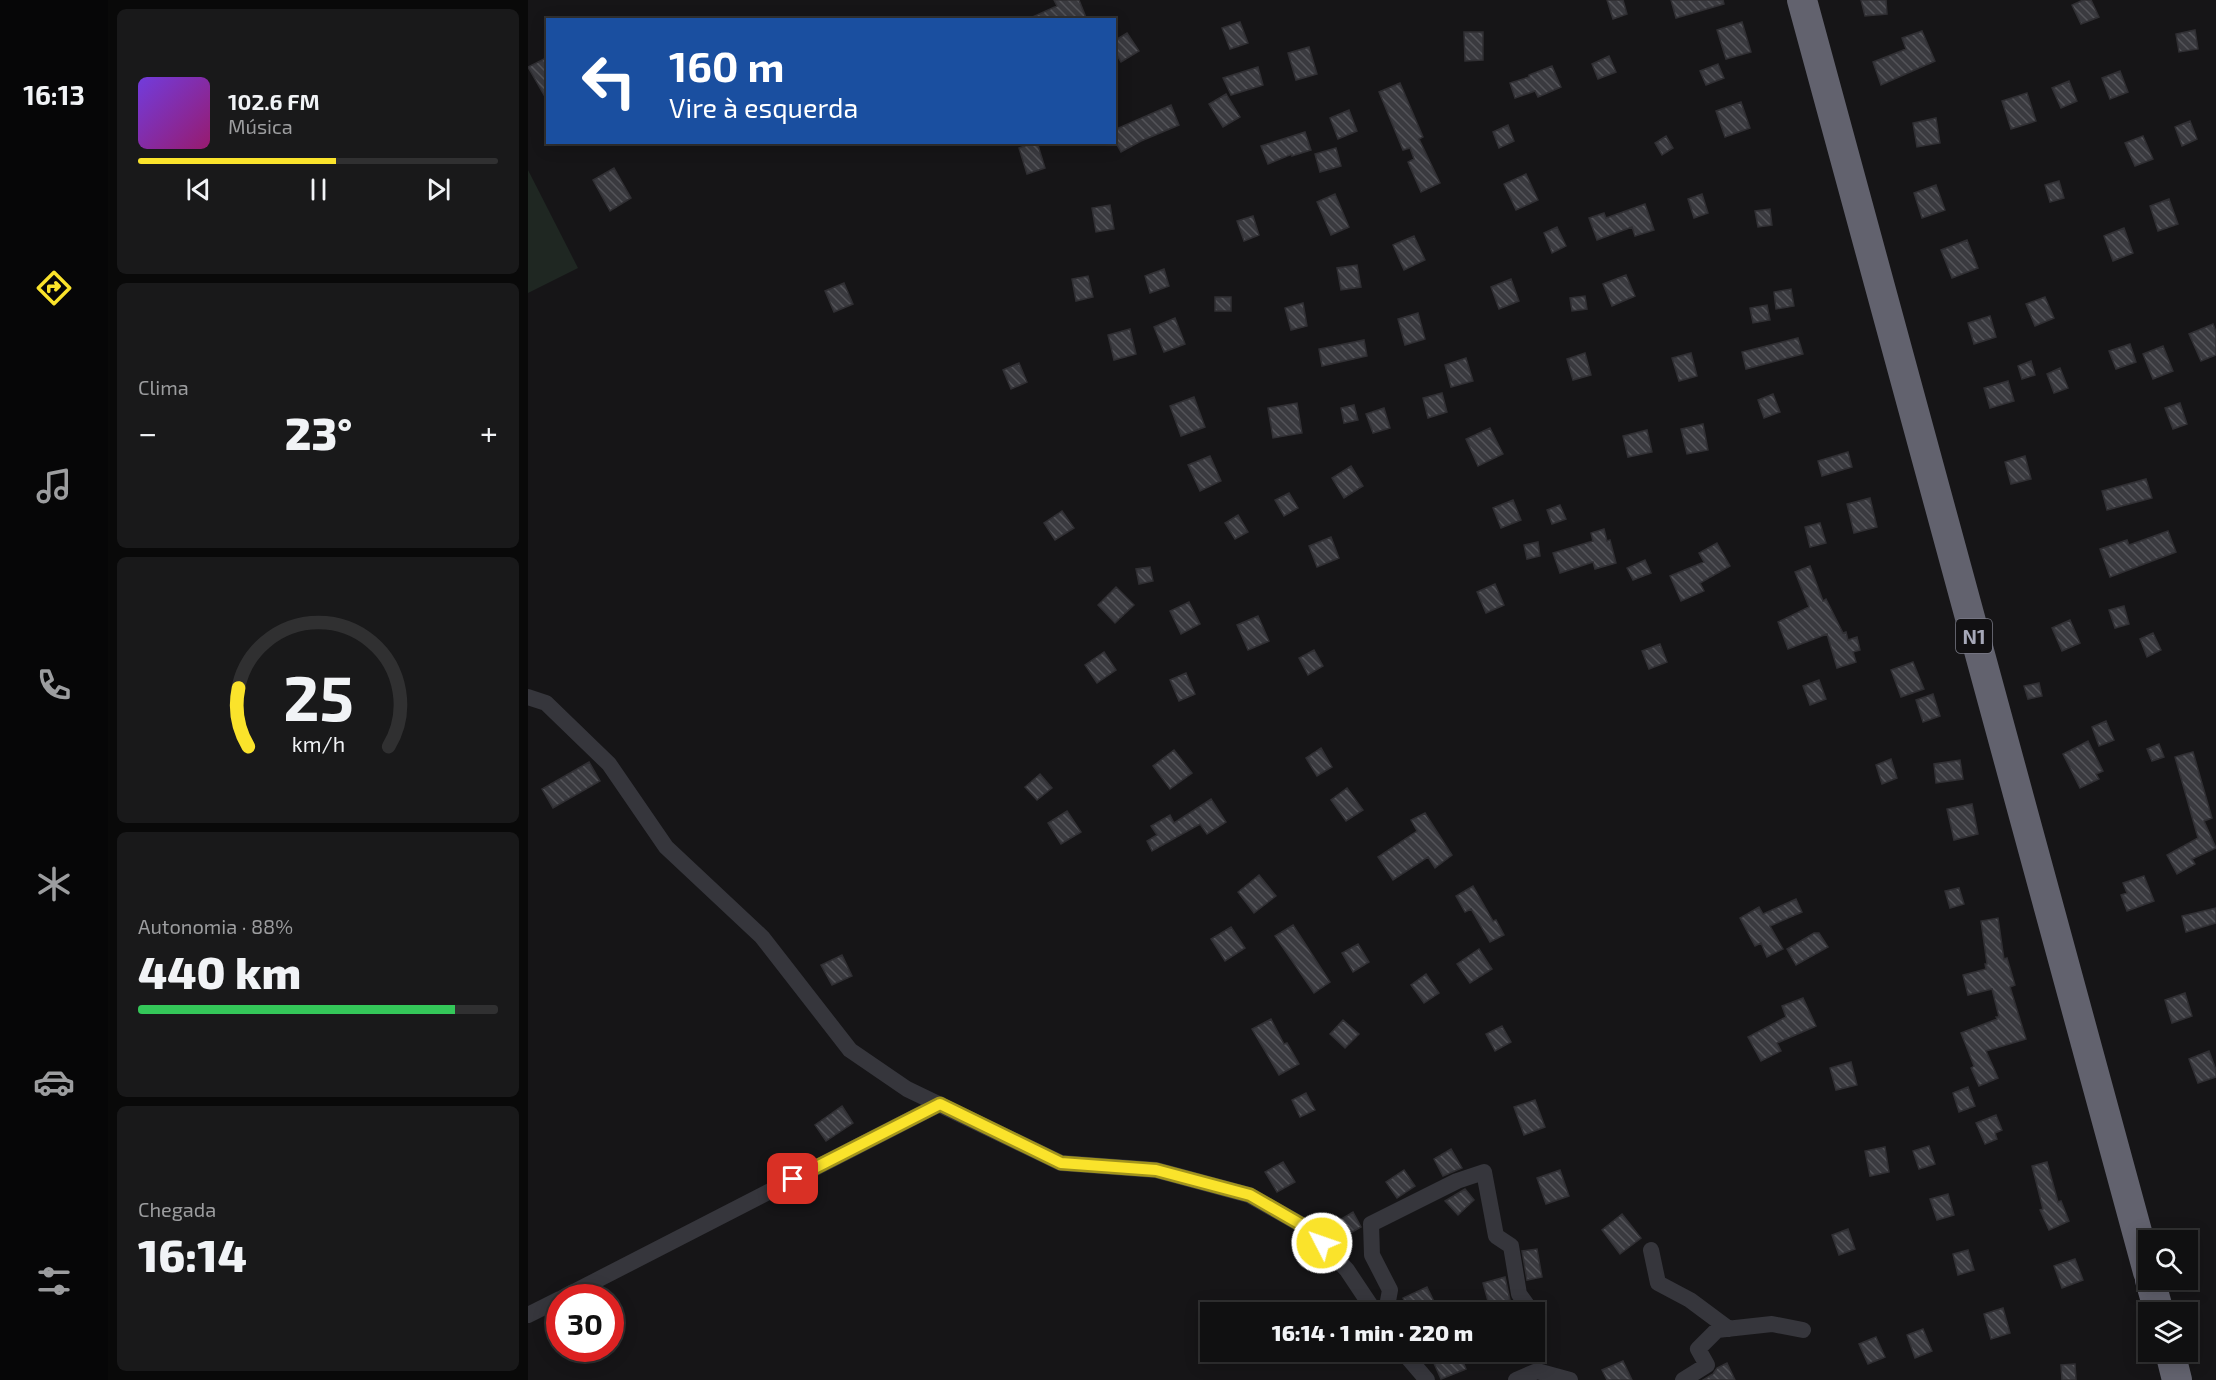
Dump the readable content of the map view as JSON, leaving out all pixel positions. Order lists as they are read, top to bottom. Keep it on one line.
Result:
{"streets":{"highway":["N1"]},"page":{"tabs":"16:13","turn":["160 m","Vire à esquerda"],"song":["102.6 FM","Música"],"tile":["Clima",["Autonomia · 88%","440 km"],["Chegada","16:14"]],"heat":["−","23°","+"],"limit":"30","trip":"16:14 · 1 min · 220 m","gauge":["25","km/h"]}}
